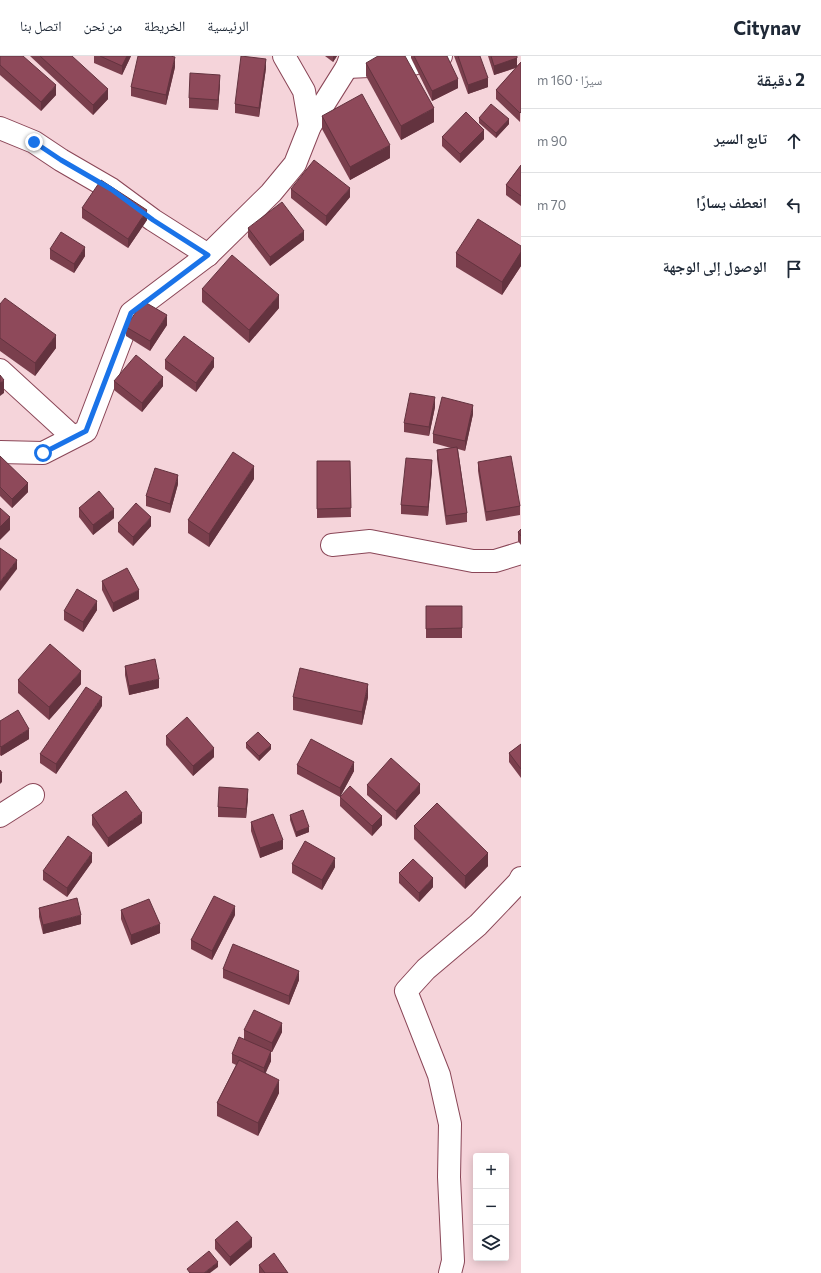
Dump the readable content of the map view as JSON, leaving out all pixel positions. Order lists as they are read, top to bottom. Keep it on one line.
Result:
{"page":{"header":"Citynav","nav":["الرئيسية","الخريطة","من نحن","اتصل بنا"],"heading":["2 دقيقة","سيرًا · 160 m"],"list":[["تابع السير","90 m"],["انعطف يسارًا","70 m"],"الوصول إلى الوجهة"],"map_buttons":["+","−"]}}
